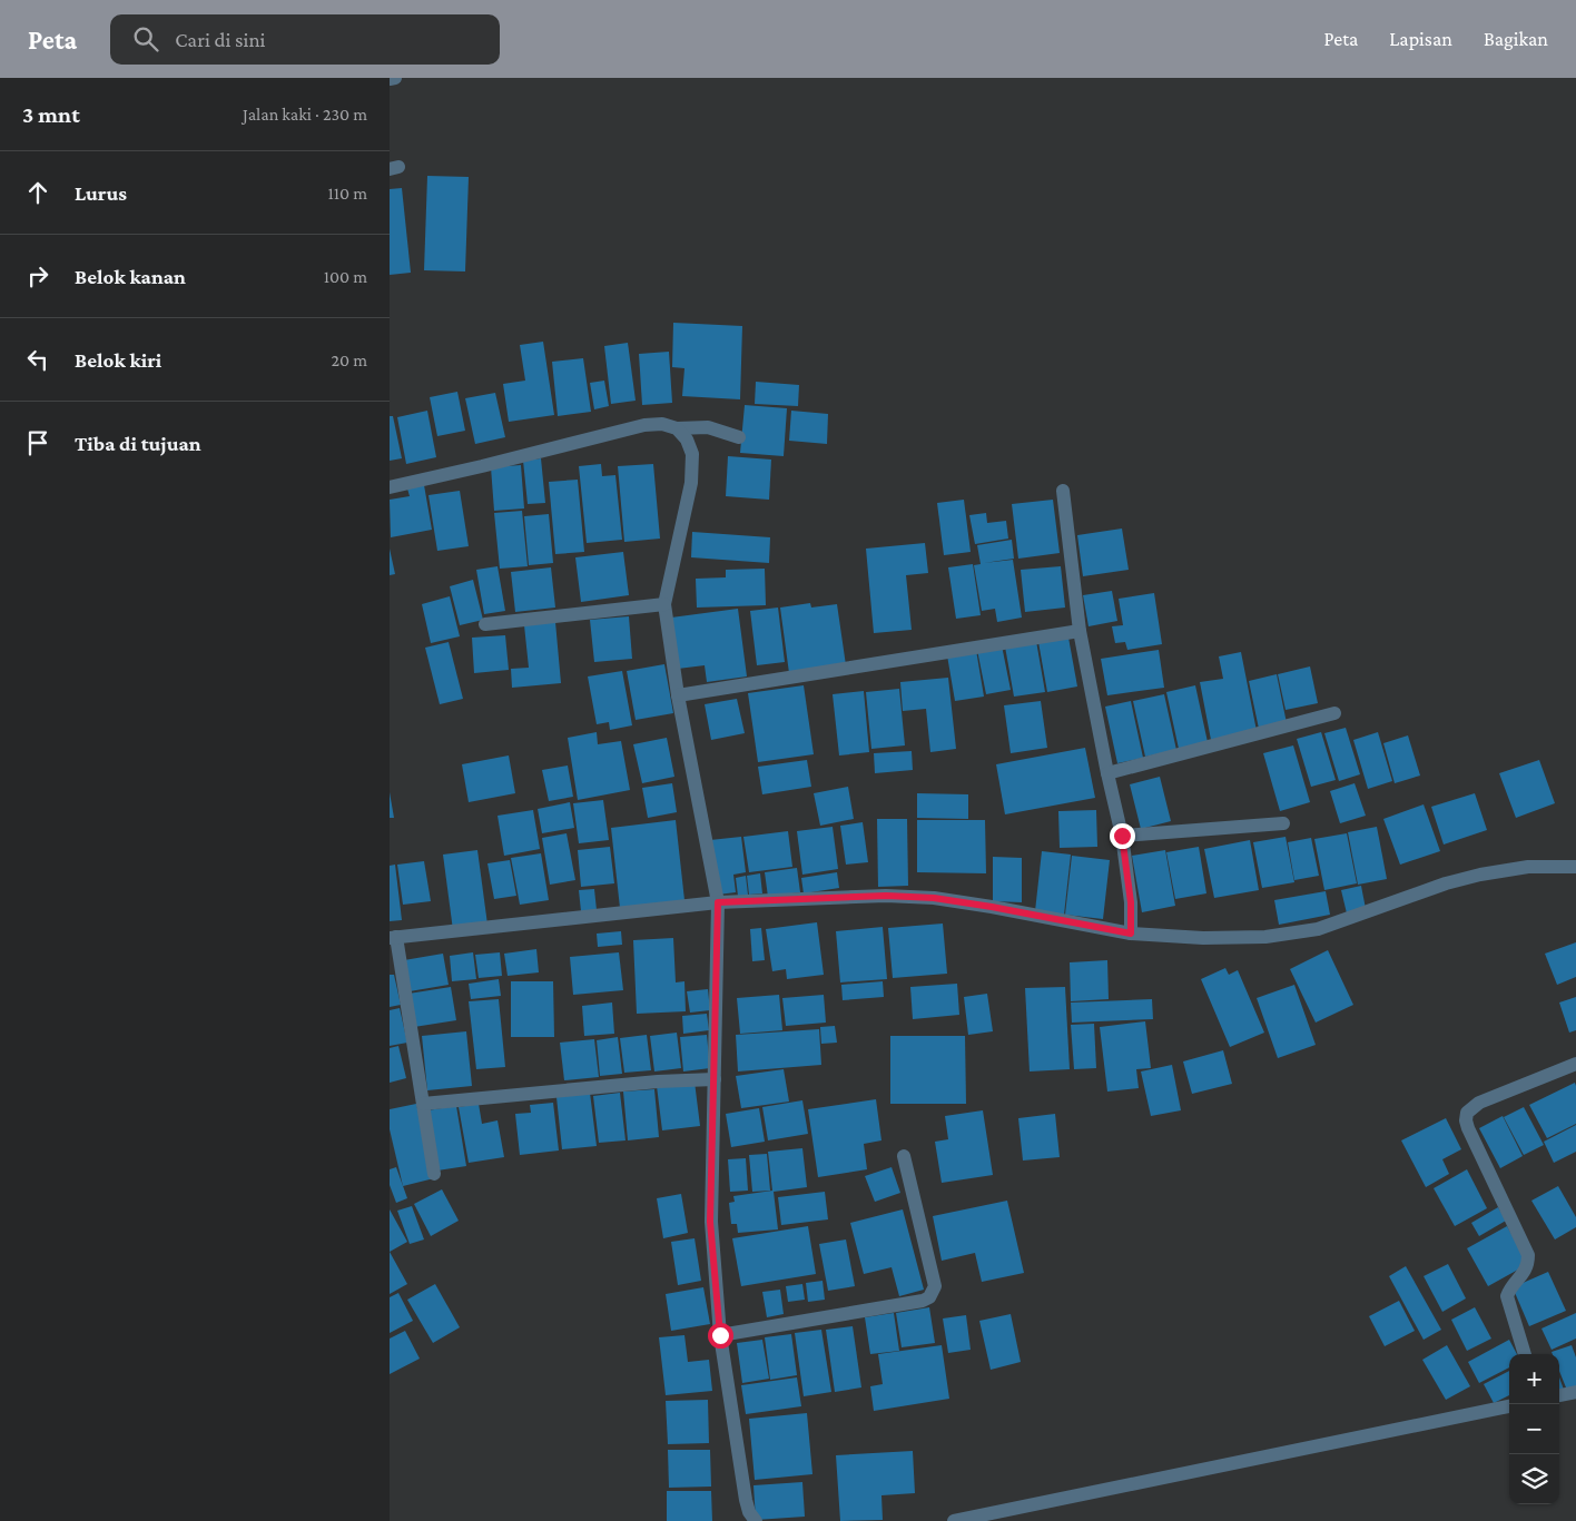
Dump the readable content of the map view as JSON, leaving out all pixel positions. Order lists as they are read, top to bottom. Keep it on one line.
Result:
{"page":{"header":"Peta","search":"Cari di sini","nav":["Peta","Lapisan","Bagikan"],"heading":["3 mnt","Jalan kaki · 230 m"],"list":[["Lurus","110 m"],["Belok kanan","100 m"],["Belok kiri","20 m"],"Tiba di tujuan"],"map_buttons":["+","−"]}}
